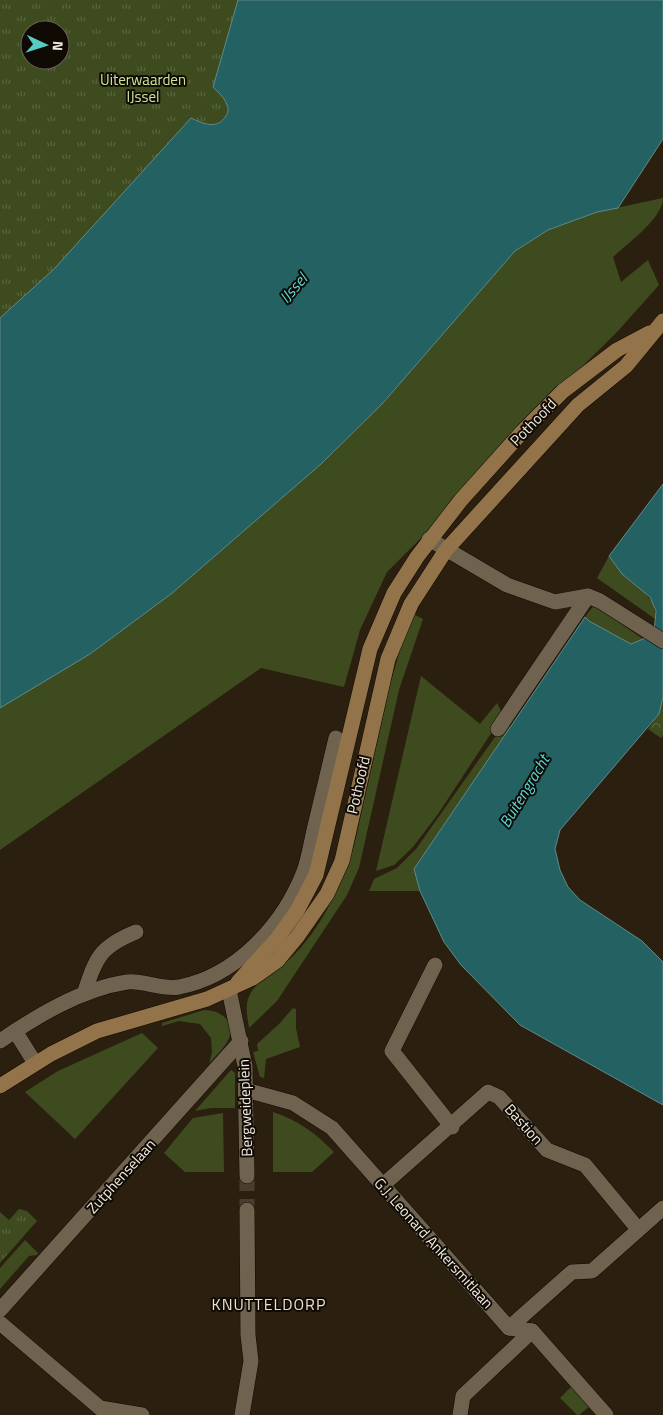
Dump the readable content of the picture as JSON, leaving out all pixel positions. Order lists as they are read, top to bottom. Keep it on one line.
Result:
{"streets":{"street":["Pothoofd","Bergweideplein","Bastion","Zutphenselaan","G.J. Leonard Ankersmitlaan"]},"crossings":[["Pothoofd","Bergweideplein"],["Bergweideplein","Zutphenselaan"],["Bergweideplein","G.J. Leonard Ankersmitlaan"],["Bastion","G.J. Leonard Ankersmitlaan"]],"districts":["KNUTTELDORP"],"water":["IJssel","Buitengracht"],"parks":["Uiterwaarden IJssel"],"north":"right"}
